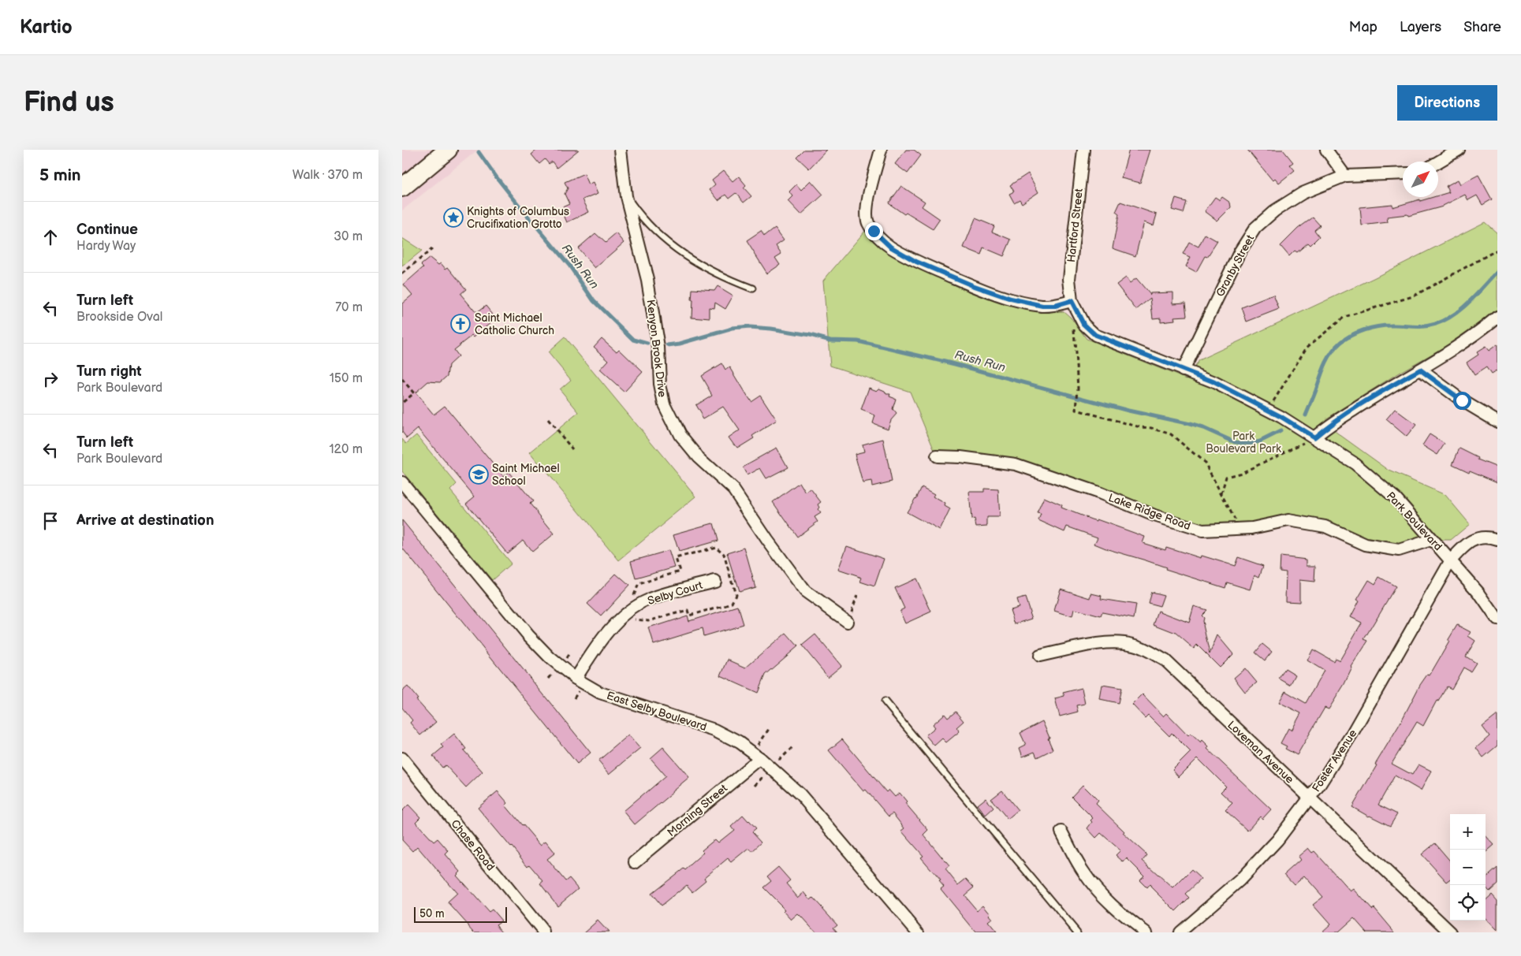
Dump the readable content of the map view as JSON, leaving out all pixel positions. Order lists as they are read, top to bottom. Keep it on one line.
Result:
{"streets":{"street":["Hartford Street","Granby Street","Kenyon Brook Drive","Lake Ridge Road","Park Boulevard","Selby Court","East Selby Boulevard","Loveman Avenue","Foster Avenue","Morning Street","Chase Road"]},"crossings":[["Hartford Street","Park Boulevard"],["Granby Street","Park Boulevard"],["Lake Ridge Road","Park Boulevard"],["Park Boulevard","Foster Avenue"],["Selby Court","East Selby Boulevard"],["East Selby Boulevard","Morning Street"],["Loveman Avenue","Foster Avenue"]],"water":["Rush Run"],"parks":["Park Boulevard Park"],"places":{"place":["Knights of Columbus Crucifixation Grotto"],"church":["Saint Michael Catholic Church"],"school or university":["Saint Michael School"]},"scale_bar":"50 m","north":"top right","page":{"header":"Kartio","nav":["Map","Layers","Share"],"buttons":"Directions","title":"Find us","heading":["5 min","Walk · 370 m"],"list":[["Continue","Hardy Way","30 m"],["Turn left","Brookside Oval","70 m"],["Turn right","Park Boulevard","150 m"],["Turn left","Park Boulevard","120 m"],"Arrive at destination"],"map_buttons":["+","−"],"scale":"50 m"}}
